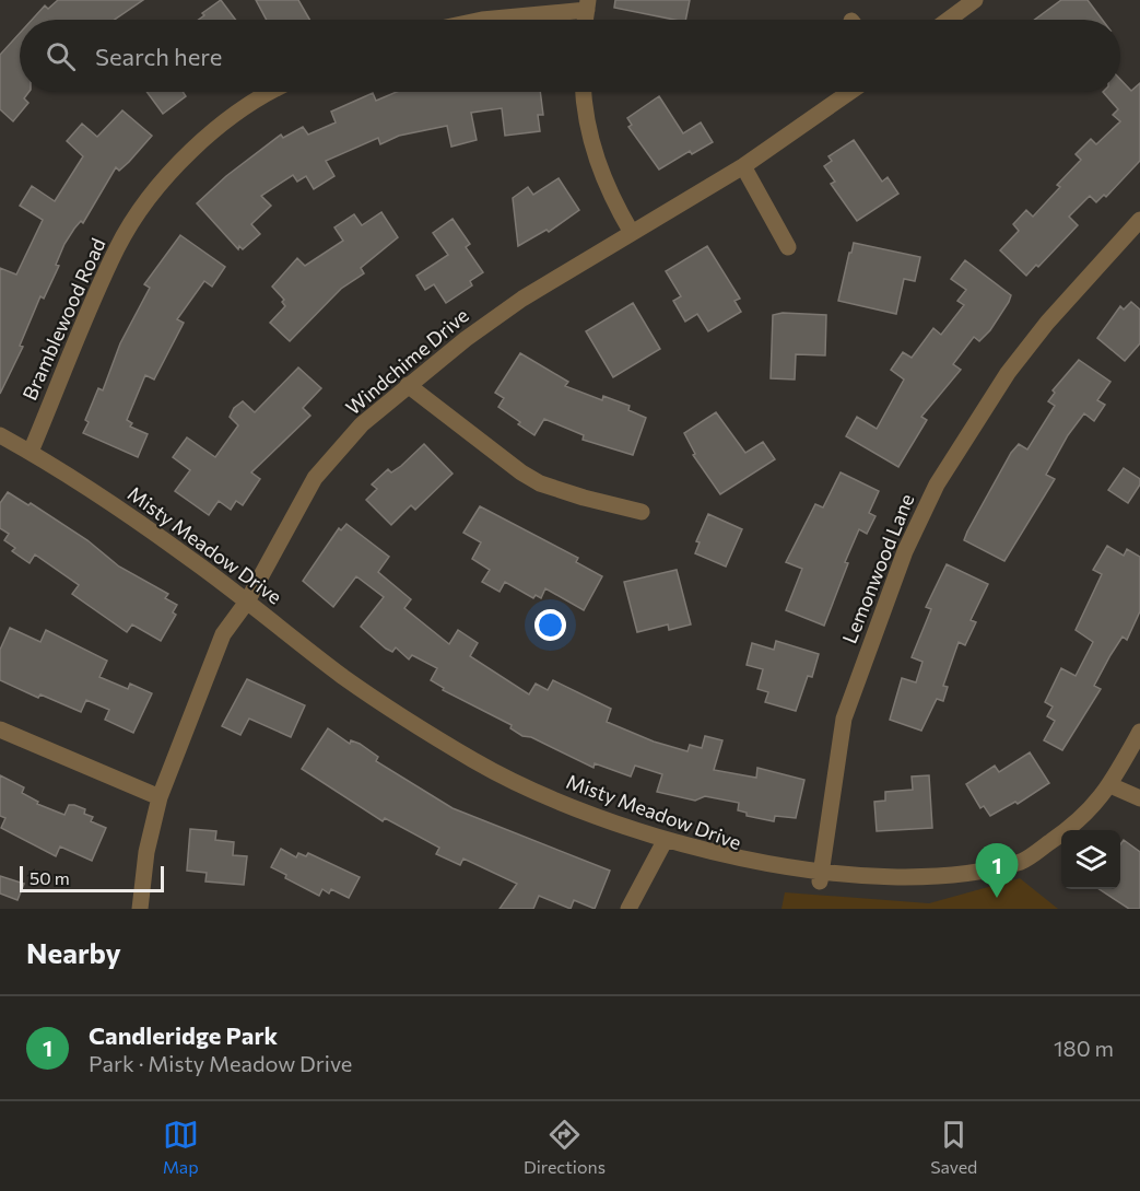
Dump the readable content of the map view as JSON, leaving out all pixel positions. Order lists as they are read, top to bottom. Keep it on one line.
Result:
{"streets":{"street":["Bramblewood Road","Windchime Drive","Misty Meadow Drive","Lemonwood Lane"]},"crossings":[["Bramblewood Road","Misty Meadow Drive"],["Windchime Drive","Misty Meadow Drive"],["Misty Meadow Drive","Lemonwood Lane"]],"scale_bar":"50 m","page":{"search":"Search here","pins":"1","scale":"50 m","heading":"Nearby","list":[{"mark":"1","name":"Candleridge Park","note":"Park · Misty Meadow Drive","value":"180 m"}],"nav":["Map","Directions","Saved"]}}
